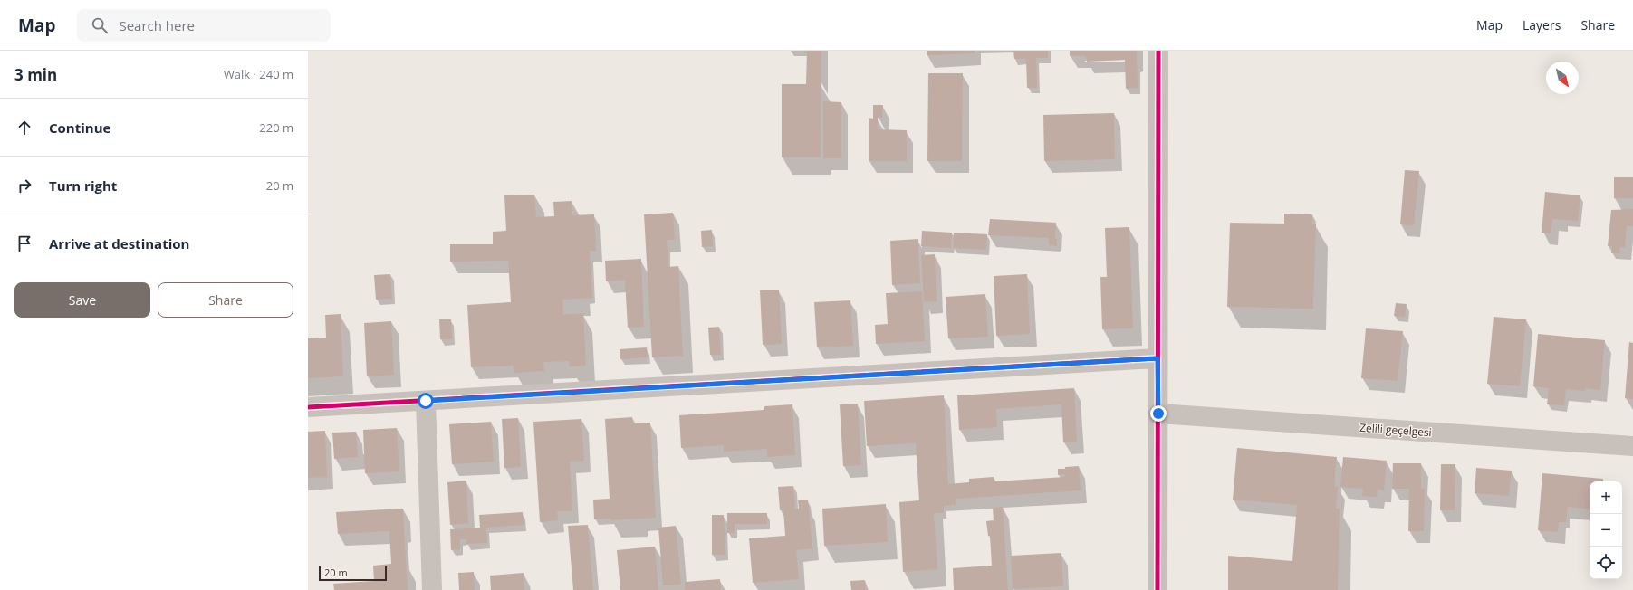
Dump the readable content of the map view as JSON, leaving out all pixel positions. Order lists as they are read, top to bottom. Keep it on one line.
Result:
{"streets":{"street":["Zelili geçelgesi"]},"scale_bar":"20 m","north":"bottom right","page":{"header":"Map","search":"Search here","nav":["Map","Layers","Share"],"heading":["3 min","Walk · 240 m"],"list":[["Continue","220 m"],["Turn right","20 m"],"Arrive at destination"],"buttons":["Save","Share"],"map_buttons":["+","−"],"scale":"20 m"}}
